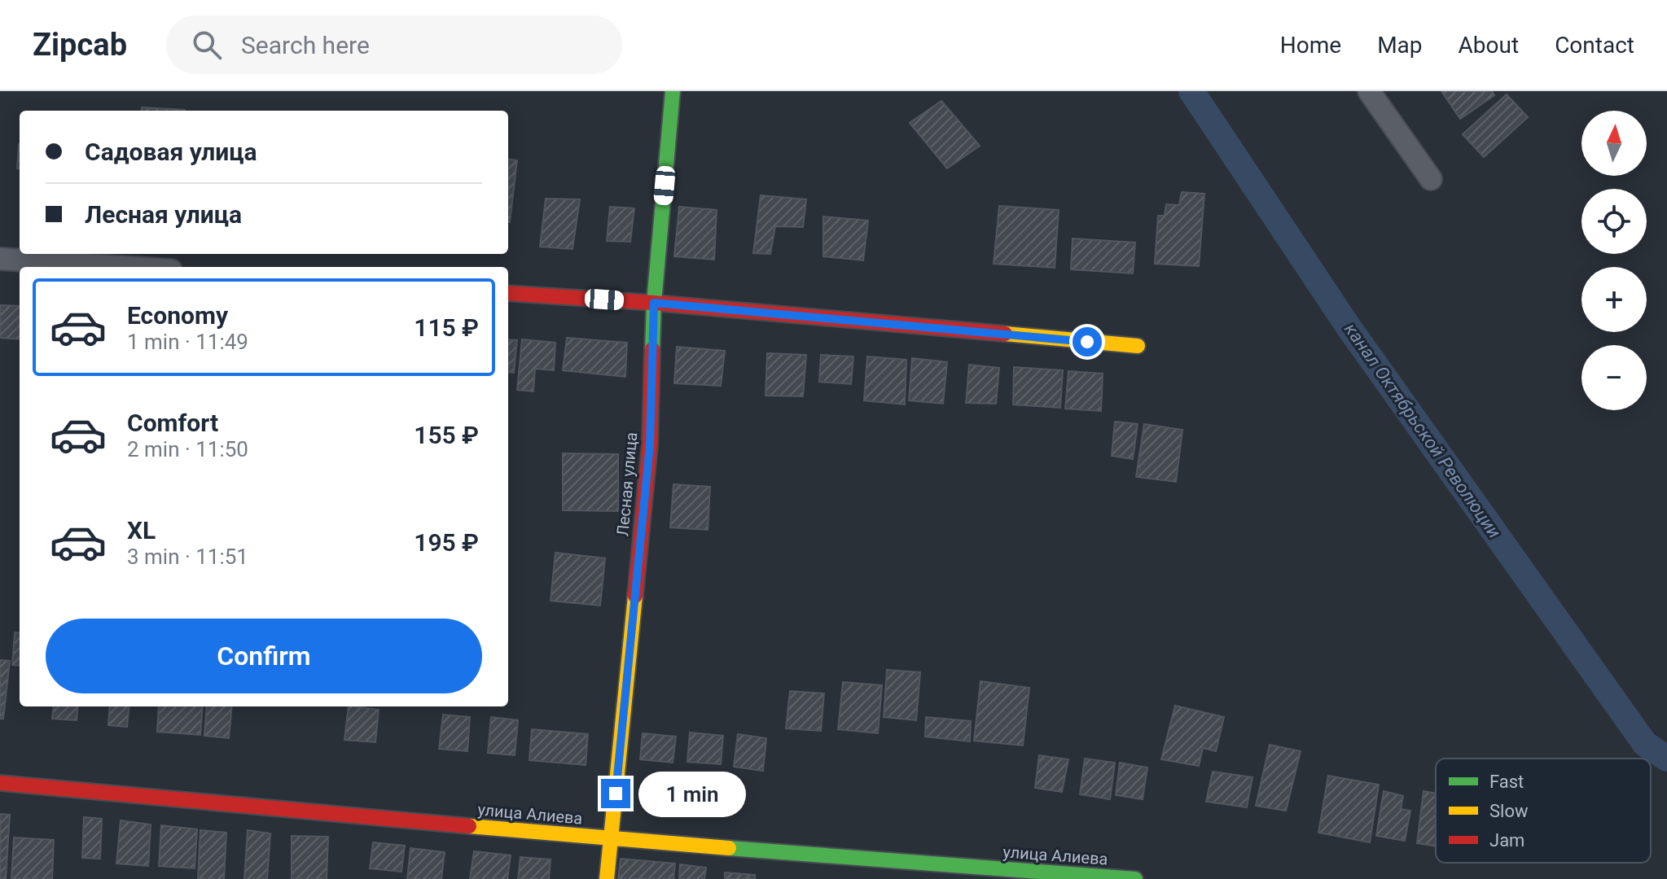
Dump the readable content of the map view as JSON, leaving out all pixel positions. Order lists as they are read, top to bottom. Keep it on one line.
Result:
{"streets":{"street":["Лесная улица","улица Алиева"]},"crossings":[["Лесная улица","улица Алиева"]],"water":["канал Октябрьской Революции"],"legend":["Fast","Slow","Jam"],"north":"top","page":{"header":"Zipcab","search":"Search here","nav":["Home","Map","About","Contact"],"map_buttons":["+","−"],"banner":["Садовая улица","Лесная улица"],"list":[{"name":"Economy","note":"1 min · 11:49","value":"115 ₽"},{"name":"Comfort","note":"2 min · 11:50","value":"155 ₽"},{"name":"XL","note":"3 min · 11:51","value":"195 ₽"}],"buttons":"Confirm","bubble":"1 min"}}
